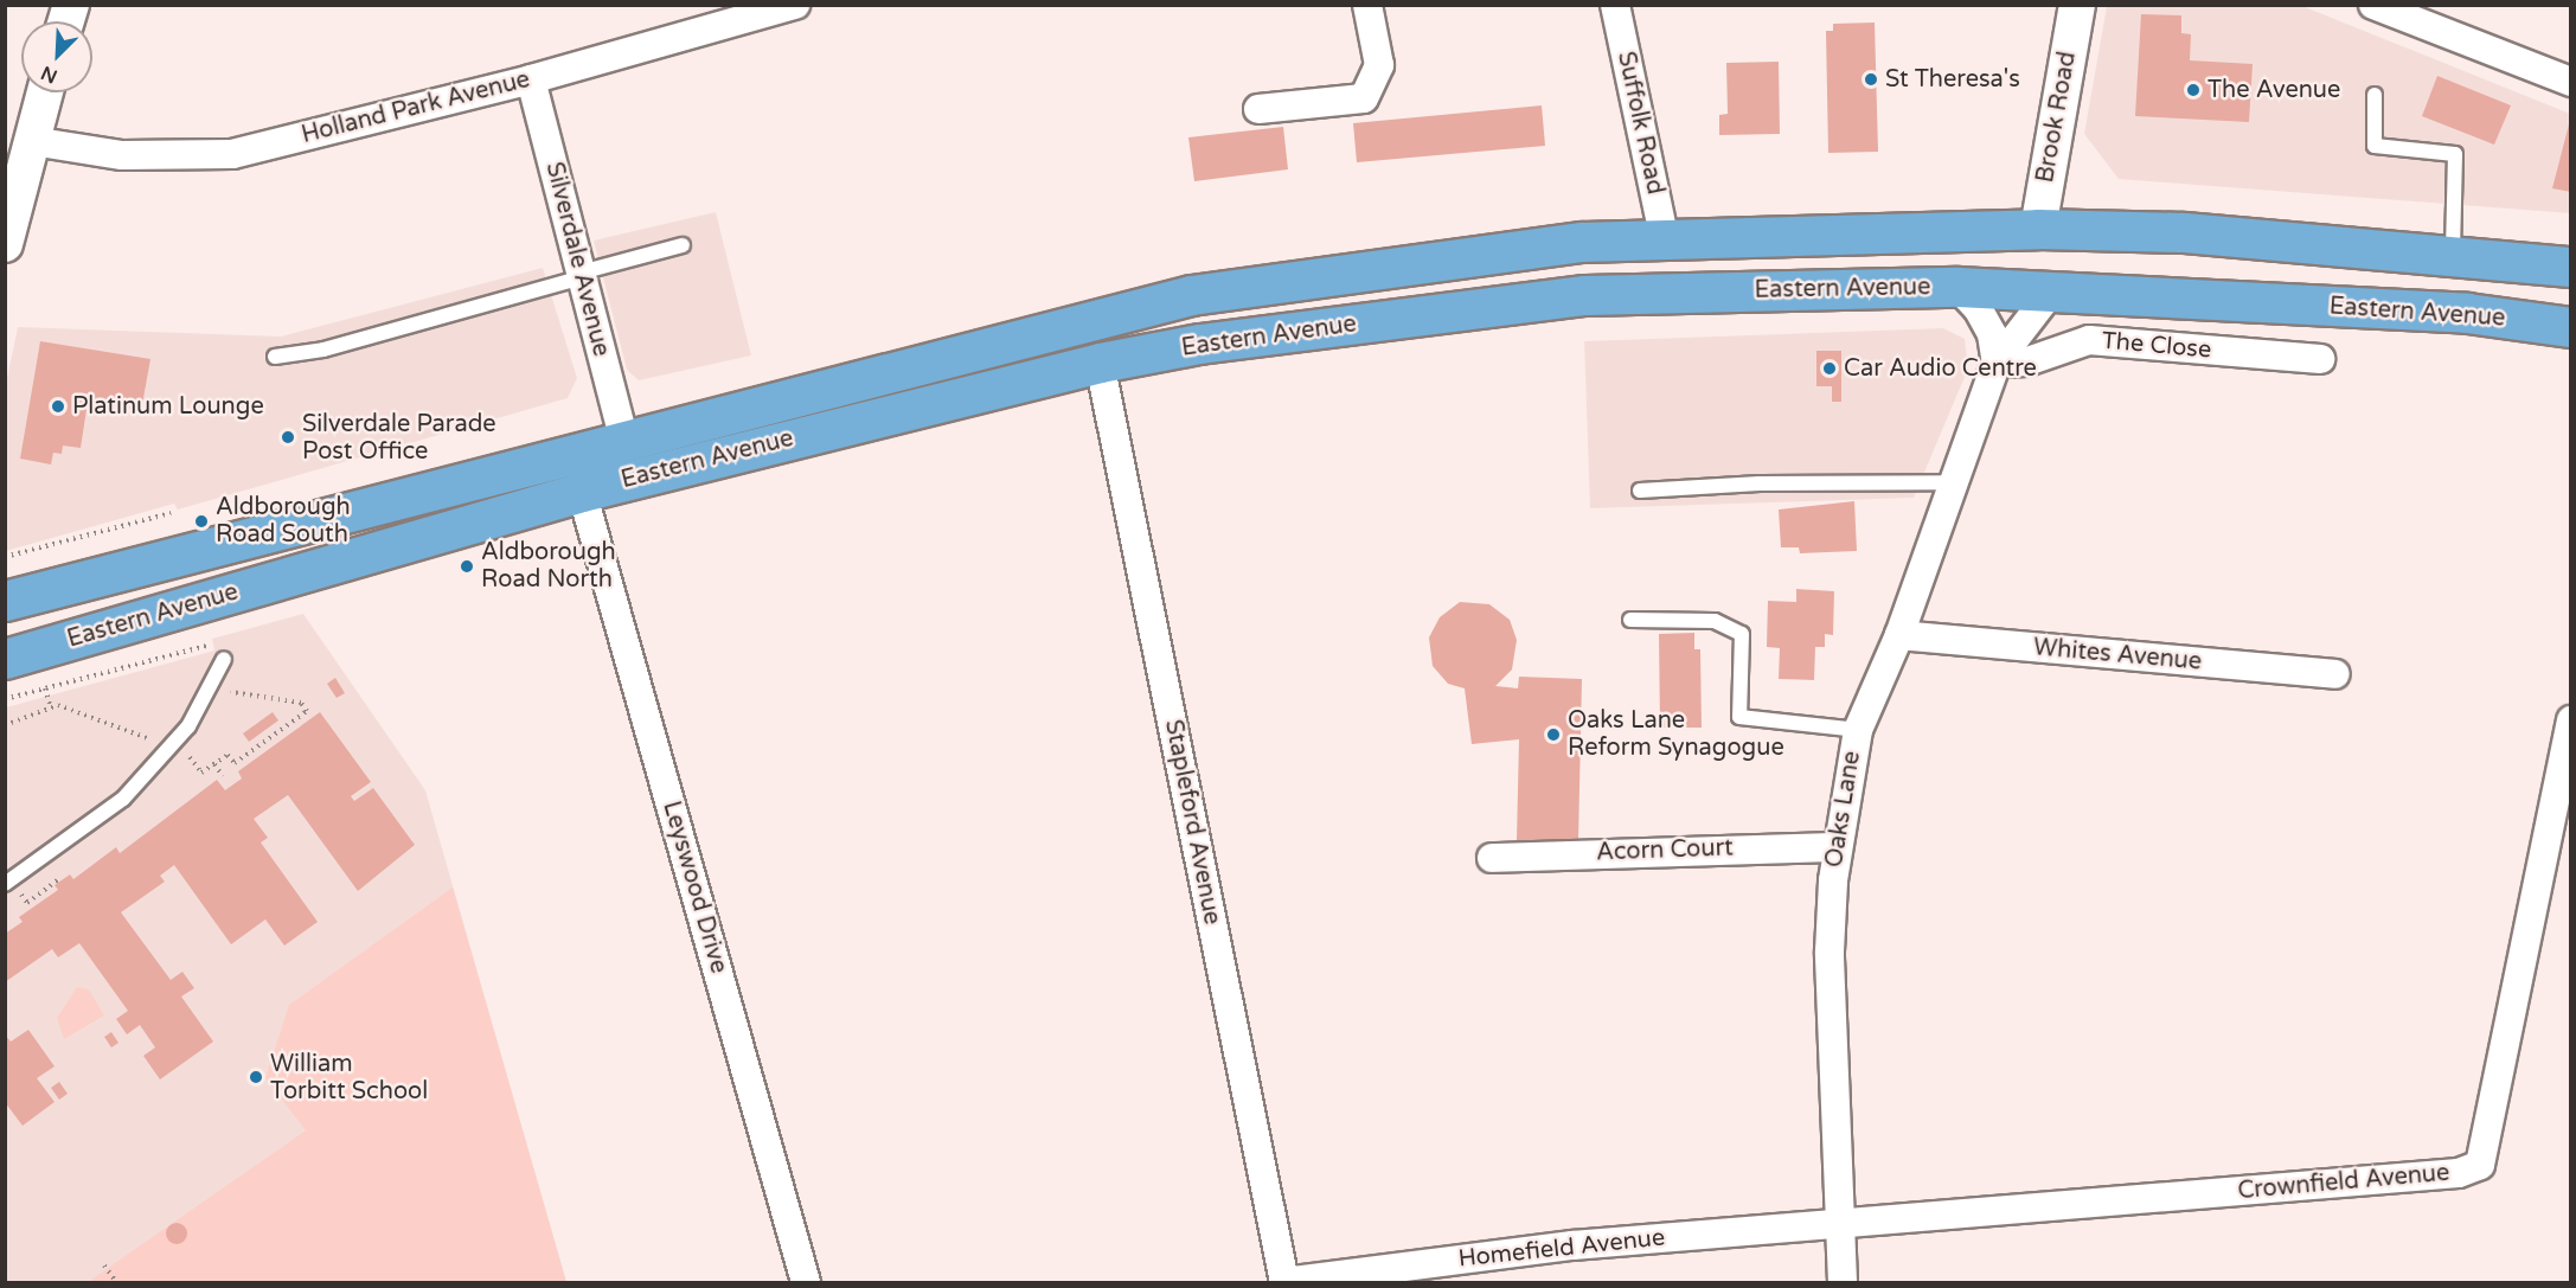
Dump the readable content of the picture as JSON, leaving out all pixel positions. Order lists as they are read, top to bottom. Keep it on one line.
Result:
{"streets":{"highway":["Eastern Avenue"],"street":["Holland Park Avenue","Brook Road","Suffolk Road","Silverdale Avenue","The Close","Whites Avenue","Oaks Lane","Stapleford Avenue","Acorn Court","Leyswood Drive","Crownfield Avenue","Homefield Avenue"]},"crossings":[["Holland Park Avenue","Silverdale Avenue"],["Brook Road","Eastern Avenue"],["Suffolk Road","Eastern Avenue"],["Silverdale Avenue","Eastern Avenue"],["Eastern Avenue","Oaks Lane"],["Eastern Avenue","Stapleford Avenue"],["Eastern Avenue","Leyswood Drive"],["The Close","Oaks Lane"],["Whites Avenue","Oaks Lane"],["Oaks Lane","Acorn Court"],["Oaks Lane","Crownfield Avenue"],["Oaks Lane","Homefield Avenue"],["Stapleford Avenue","Homefield Avenue"],["Crownfield Avenue","Homefield Avenue"]],"places":["St Theresa's","The Avenue","Car Audio Centre","Platinum Lounge","Silverdale Parade Post Office","Aldborough Road South","Aldborough Road North","Oaks Lane Reform Synagogue","William Torbitt School"],"north":"bottom left"}
